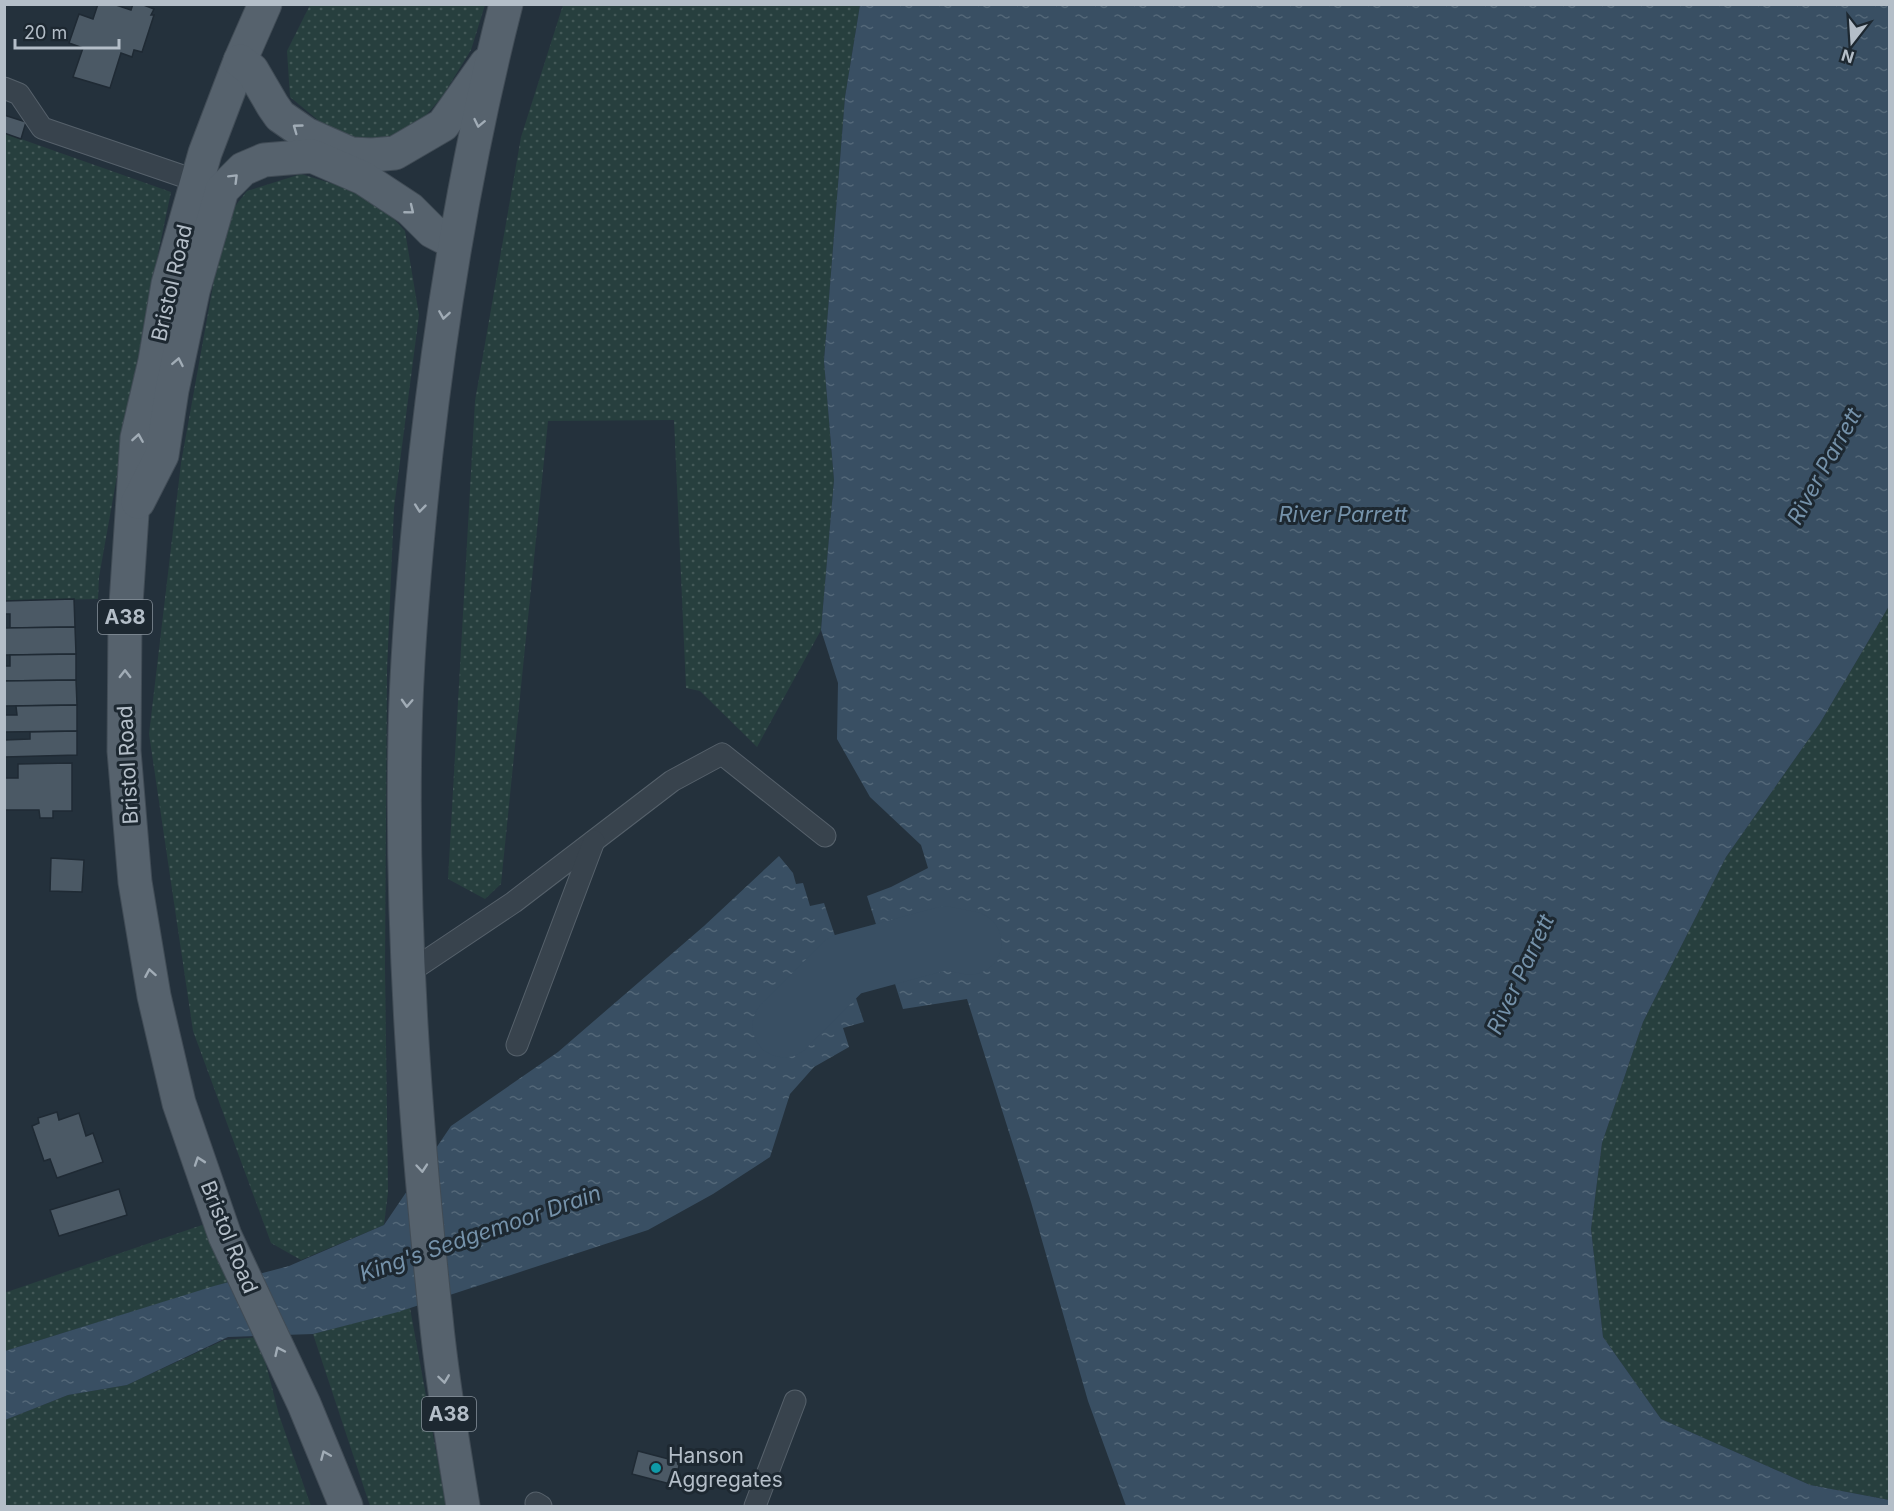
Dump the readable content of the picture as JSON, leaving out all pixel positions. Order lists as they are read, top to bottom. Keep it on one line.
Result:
{"streets":{"main road":["Bristol Road","A38"]},"water":["River Parrett","King's Sedgemoor Drain"],"places":["Hanson Aggregates"],"scale_bar":"20 m","north":"bottom"}
